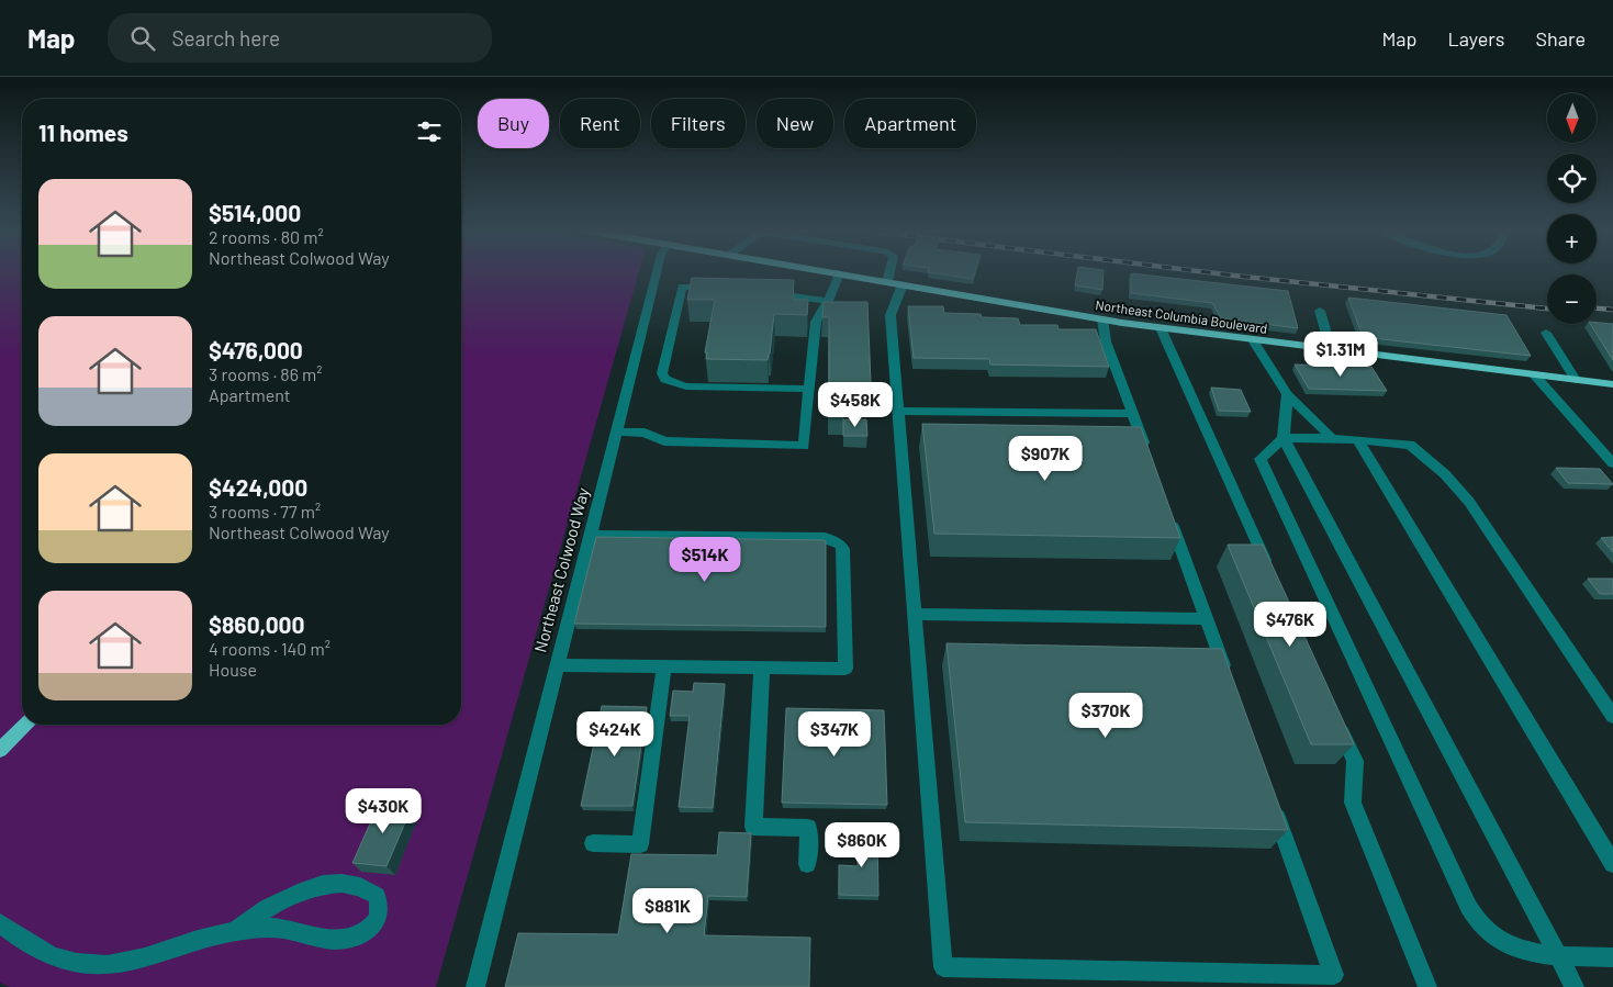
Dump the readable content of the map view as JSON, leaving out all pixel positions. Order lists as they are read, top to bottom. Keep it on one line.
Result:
{"streets":{"main road":["Northeast Columbia Boulevard"],"street":["Northeast Colwood Way"]},"north":"bottom","page":{"header":"Map","search":"Search here","nav":["Map","Layers","Share"],"map_buttons":["+","−"],"chip":["Buy","Rent","Filters","New","Apartment"],"heading":"11 homes","list":[{"name":"$514,000","note":"2 rooms · 80 m² · Northeast Colwood Way"},{"name":"$476,000","note":"3 rooms · 86 m² · Apartment"},{"name":"$424,000","note":"3 rooms · 77 m² · Northeast Colwood Way"},{"name":"$860,000","note":"4 rooms · 140 m² · House"}],"price":["$1.31M","$458K","$907K","$514K","$476K","$370K","$424K","$347K","$430K","$860K","$881K"]}}
